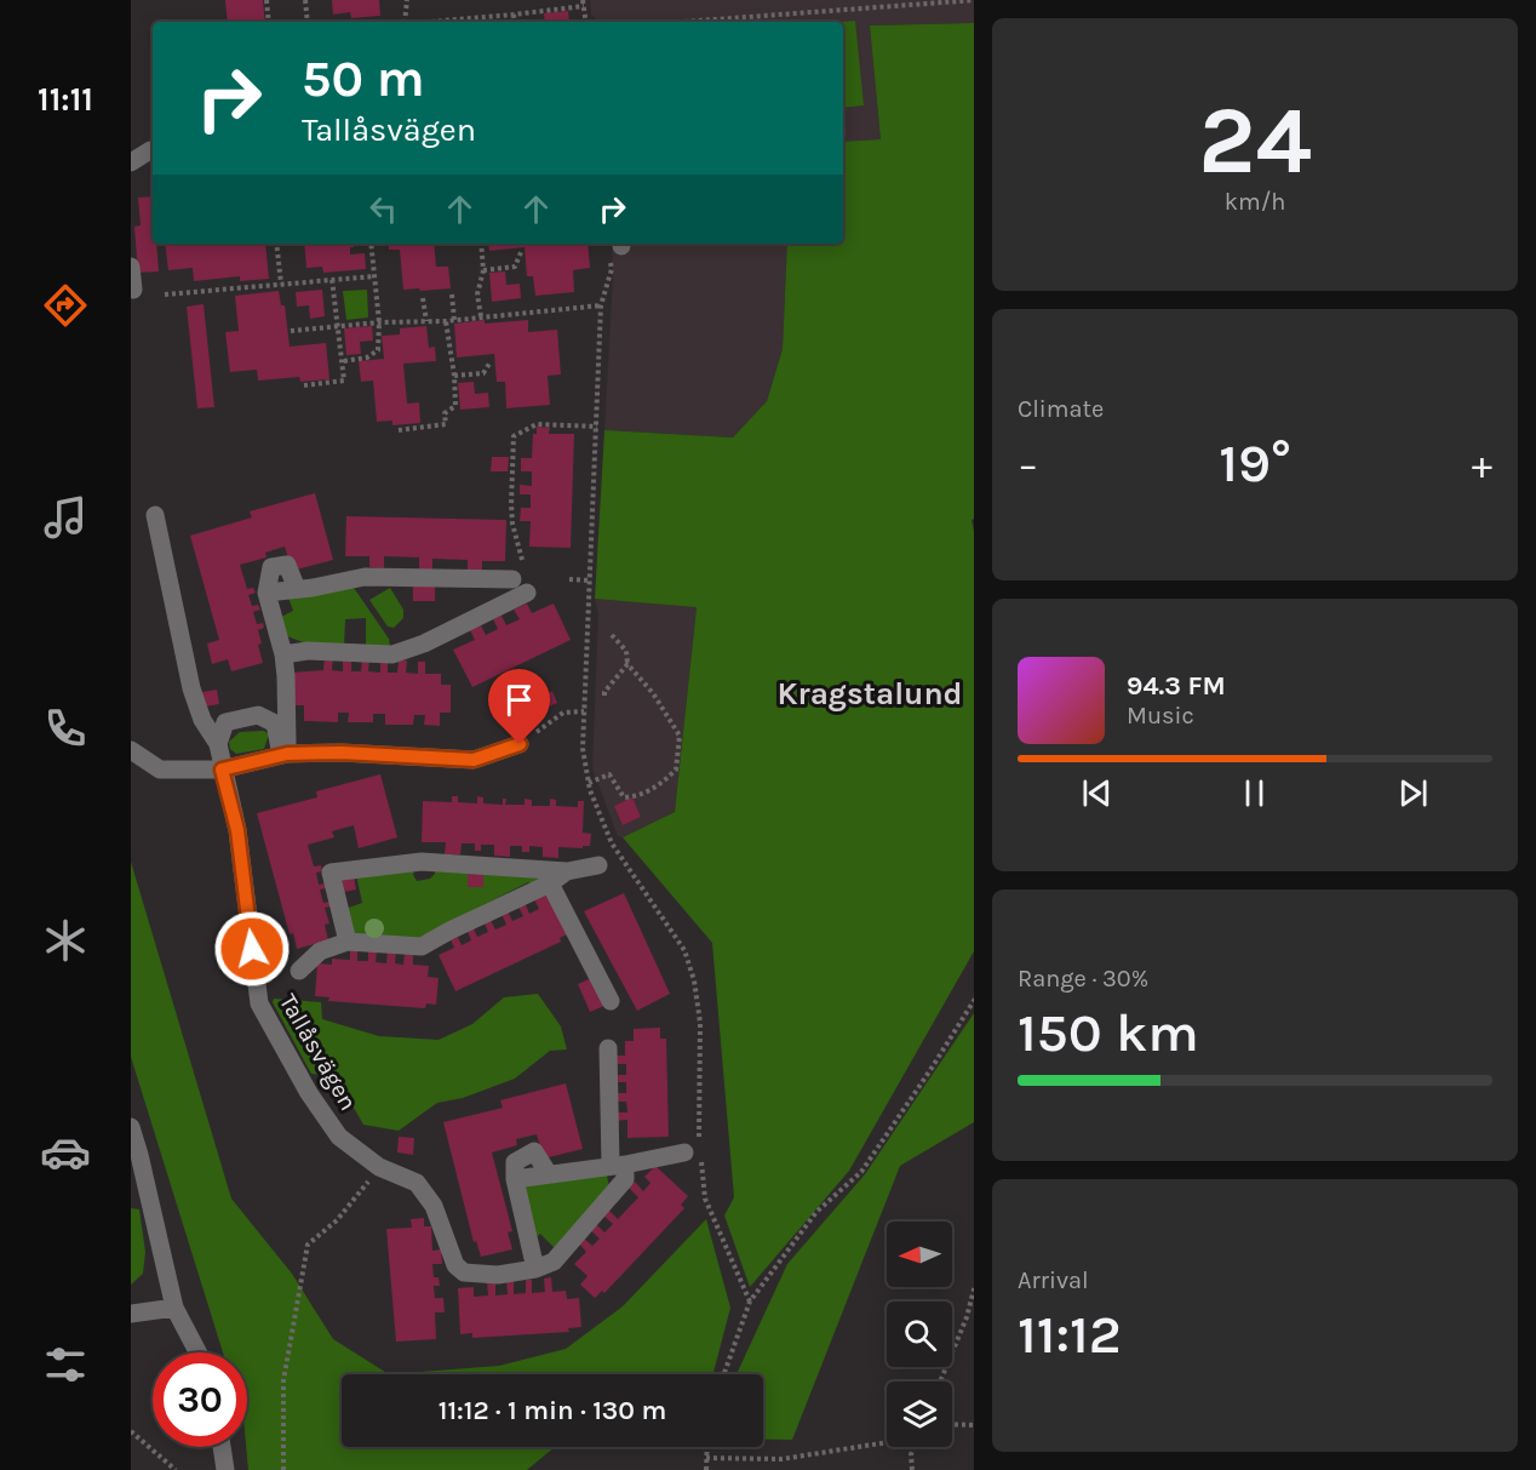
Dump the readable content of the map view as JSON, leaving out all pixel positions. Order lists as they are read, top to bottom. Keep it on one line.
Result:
{"streets":{"street":["Tallåsvägen"]},"districts":["Kragstalund"],"north":"left","page":{"tabs":"11:11","tile":[["24","km/h"],"Climate",["Range · 30%","150 km"],["Arrival","11:12"]],"turn":["50 m","Tallåsvägen"],"heat":["−","19°","+"],"song":["94.3 FM","Music"],"limit":"30","trip":"11:12 · 1 min · 130 m"}}
